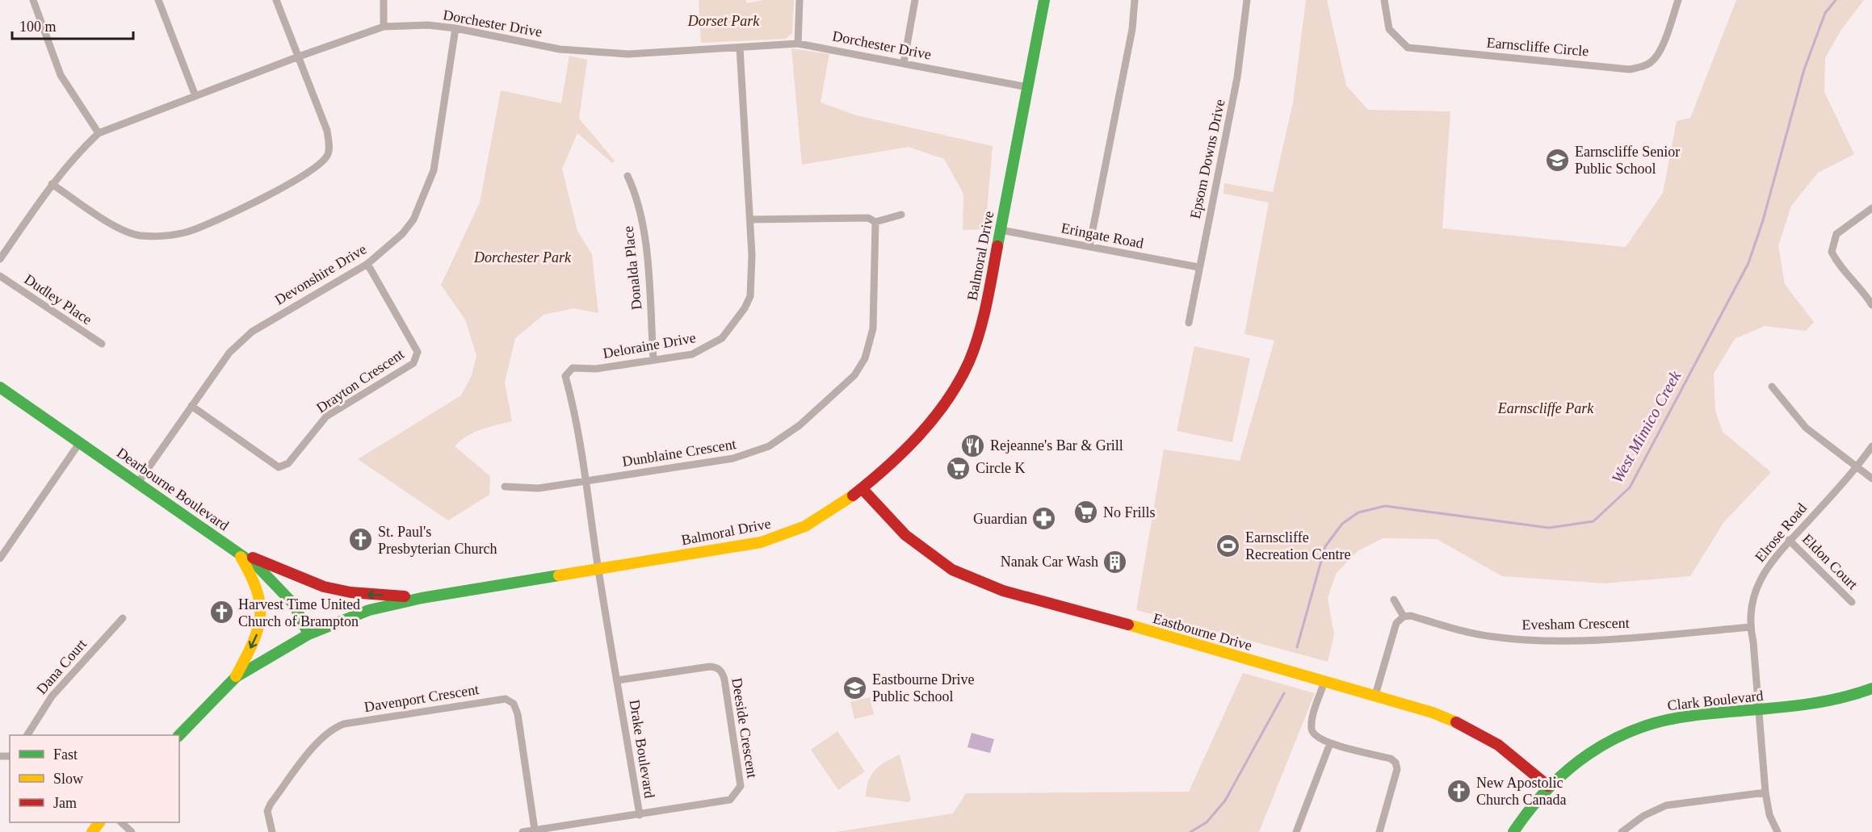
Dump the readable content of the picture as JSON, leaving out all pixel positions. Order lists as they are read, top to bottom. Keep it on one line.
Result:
{"streets":{"street":["Dorchester Drive","Earnscliffe Circle","Epsom Downs Drive","Eringate Road","Balmoral Drive","Donalda Place","Devonshire Drive","Dudley Place","Deloraine Drive","Drayton Crescent","Dunblaine Crescent","Dearbourne Boulevard","Elrose Road","Eldon Court","Evesham Crescent","Eastbourne Drive","Dana Court","Davenport Crescent","Clark Boulevard","Deeside Crescent","Drake Boulevard"]},"crossings":[["Dorchester Drive","Balmoral Drive"],["Dorchester Drive","Devonshire Drive"],["Dorchester Drive","Deloraine Drive"],["Epsom Downs Drive","Eringate Road"],["Eringate Road","Balmoral Drive"],["Balmoral Drive","Deloraine Drive"],["Balmoral Drive","Dearbourne Boulevard"],["Balmoral Drive","Eastbourne Drive"],["Balmoral Drive","Drake Boulevard"],["Donalda Place","Deloraine Drive"],["Devonshire Drive","Drayton Crescent"],["Devonshire Drive","Dearbourne Boulevard"],["Deloraine Drive","Dunblaine Crescent"],["Deloraine Drive","Drake Boulevard"],["Elrose Road","Eldon Court"],["Elrose Road","Evesham Crescent"],["Elrose Road","Clark Boulevard"],["Eastbourne Drive","Clark Boulevard"],["Davenport Crescent","Drake Boulevard"],["Deeside Crescent","Drake Boulevard"]],"water":["West Mimico Creek"],"parks":["Dorset Park","Dorchester Park","Earnscliffe Park"],"places":{"school or university":["Earnscliffe Senior Public School","Eastbourne Drive Public School"],"restaurant":["Rejeanne's Bar & Grill"],"supermarket":["Circle K","No Frills"],"pharmacy":["Guardian"],"church":["St. Paul's Presbyterian Church","Harvest Time United Church of Brampton","New Apostolic Church Canada"],"sports":["Earnscliffe Recreation Centre"],"building":["Nanak Car Wash"]},"legend":["Fast","Slow","Jam"],"scale_bar":"100 m"}
